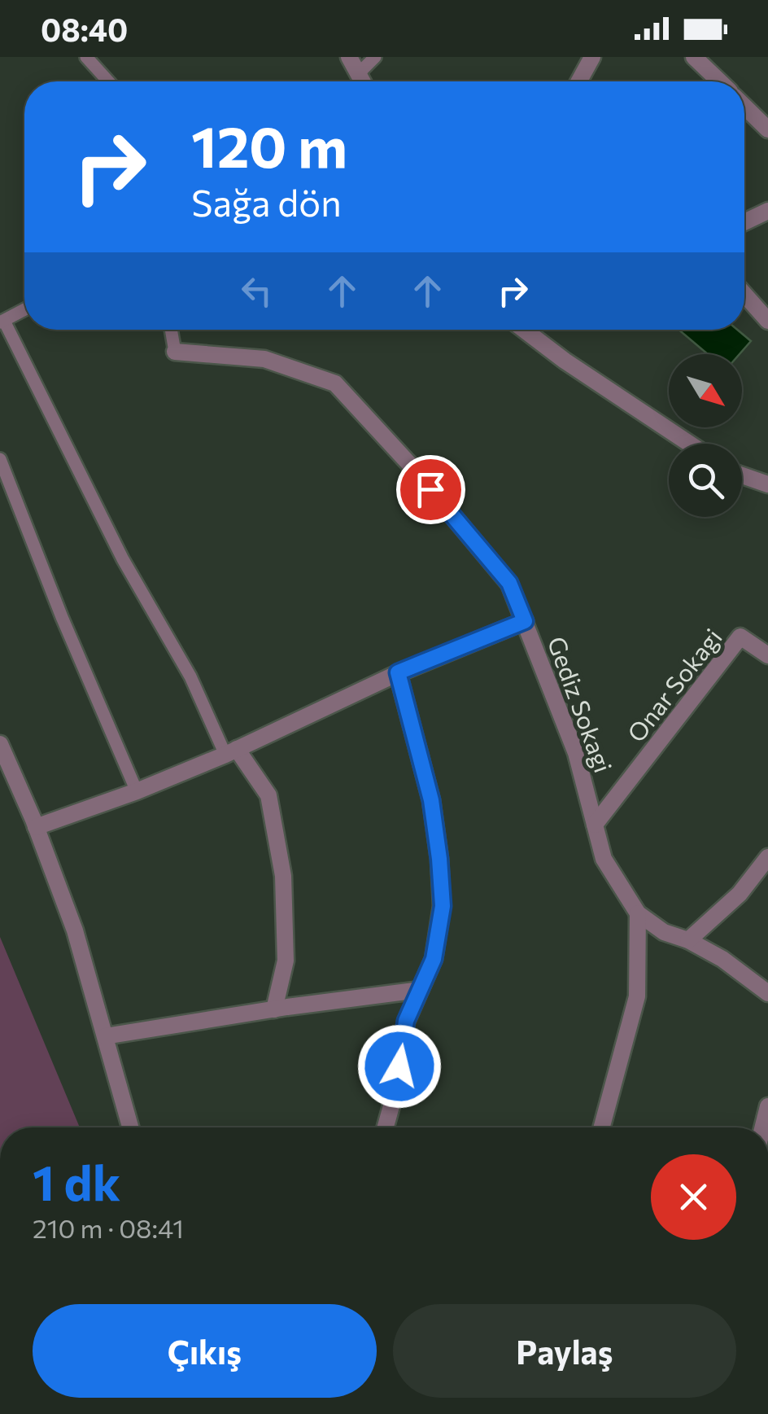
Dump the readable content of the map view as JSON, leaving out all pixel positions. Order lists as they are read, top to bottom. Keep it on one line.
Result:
{"streets":{"street":["Onar Sokagi","Gediz Sokagi"]},"crossings":[["Onar Sokagi","Gediz Sokagi"]],"north":"bottom right","page":{"status":"08:40","turn":["120 m","Sağa dön"],"heading":["1 dk","210 m · 08:41"],"buttons":["Çıkış","Paylaş"]}}
